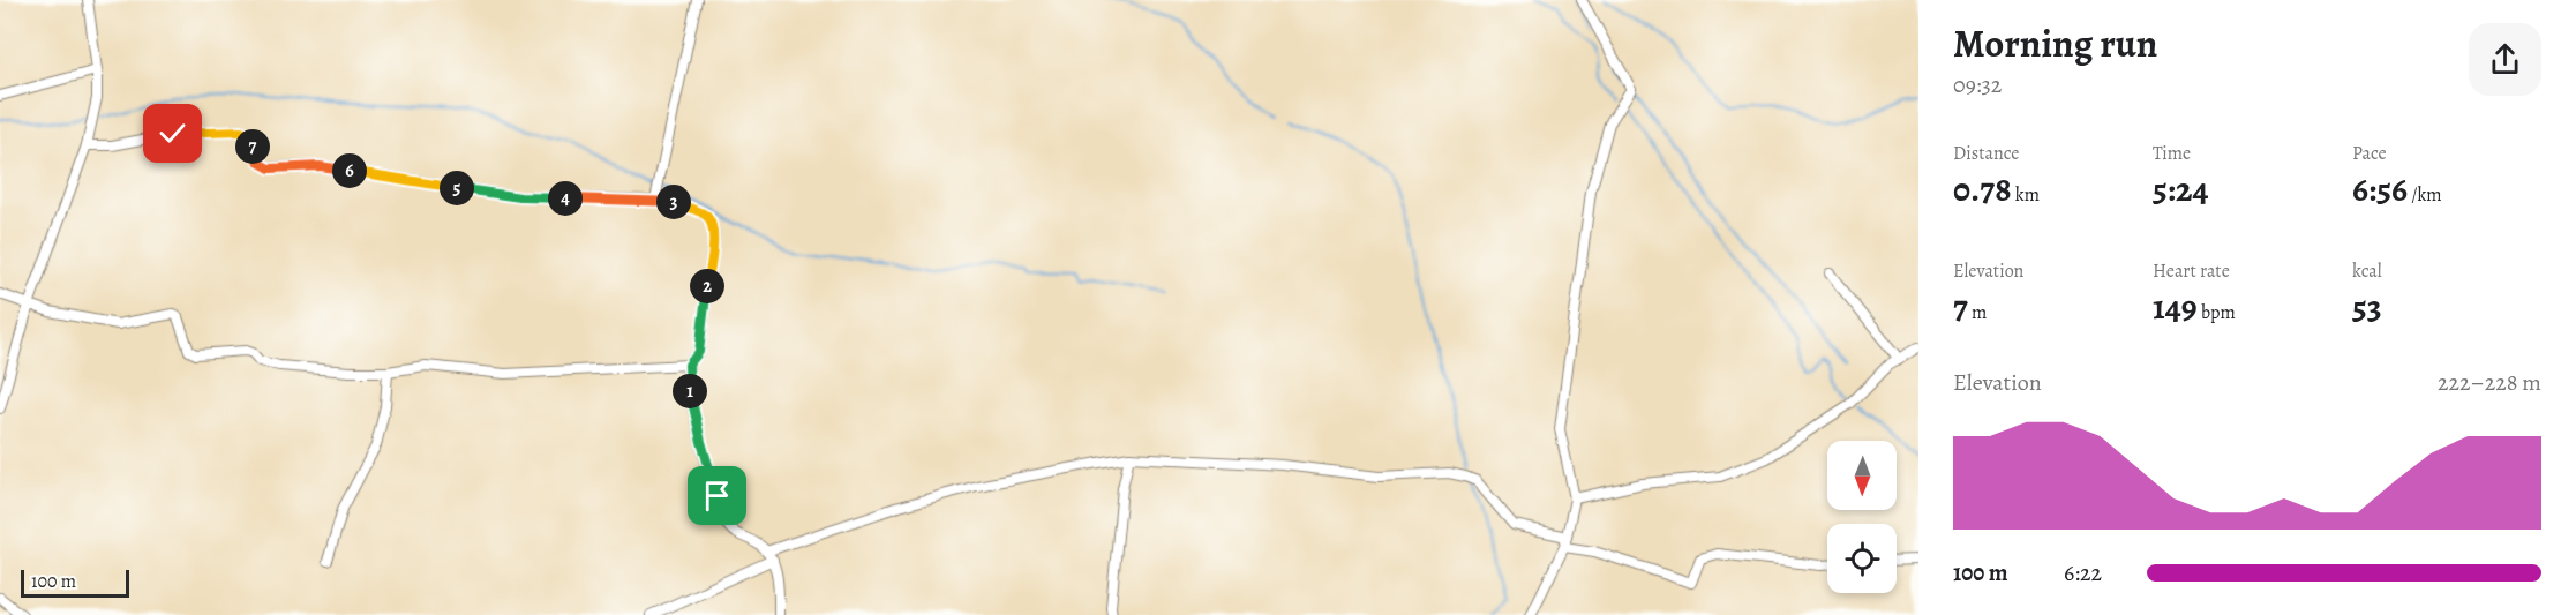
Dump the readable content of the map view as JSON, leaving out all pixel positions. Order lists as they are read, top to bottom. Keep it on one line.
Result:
{"scale_bar":"100 m","north":"bottom","page":{"heading":["Morning run","09:32"],"stats":[["Distance","0.78 km"],["Time","5:24"],["Pace","6:56 /km"],["Elevation","7 m"],["Heart rate","149 bpm"],["kcal","53"]],"pins":["7","6","5","4","3","2","1"],"chart":["Elevation","222–228 m"],"list":[{"name":"100 m","note":"6:22"}],"scale":"100 m"}}
